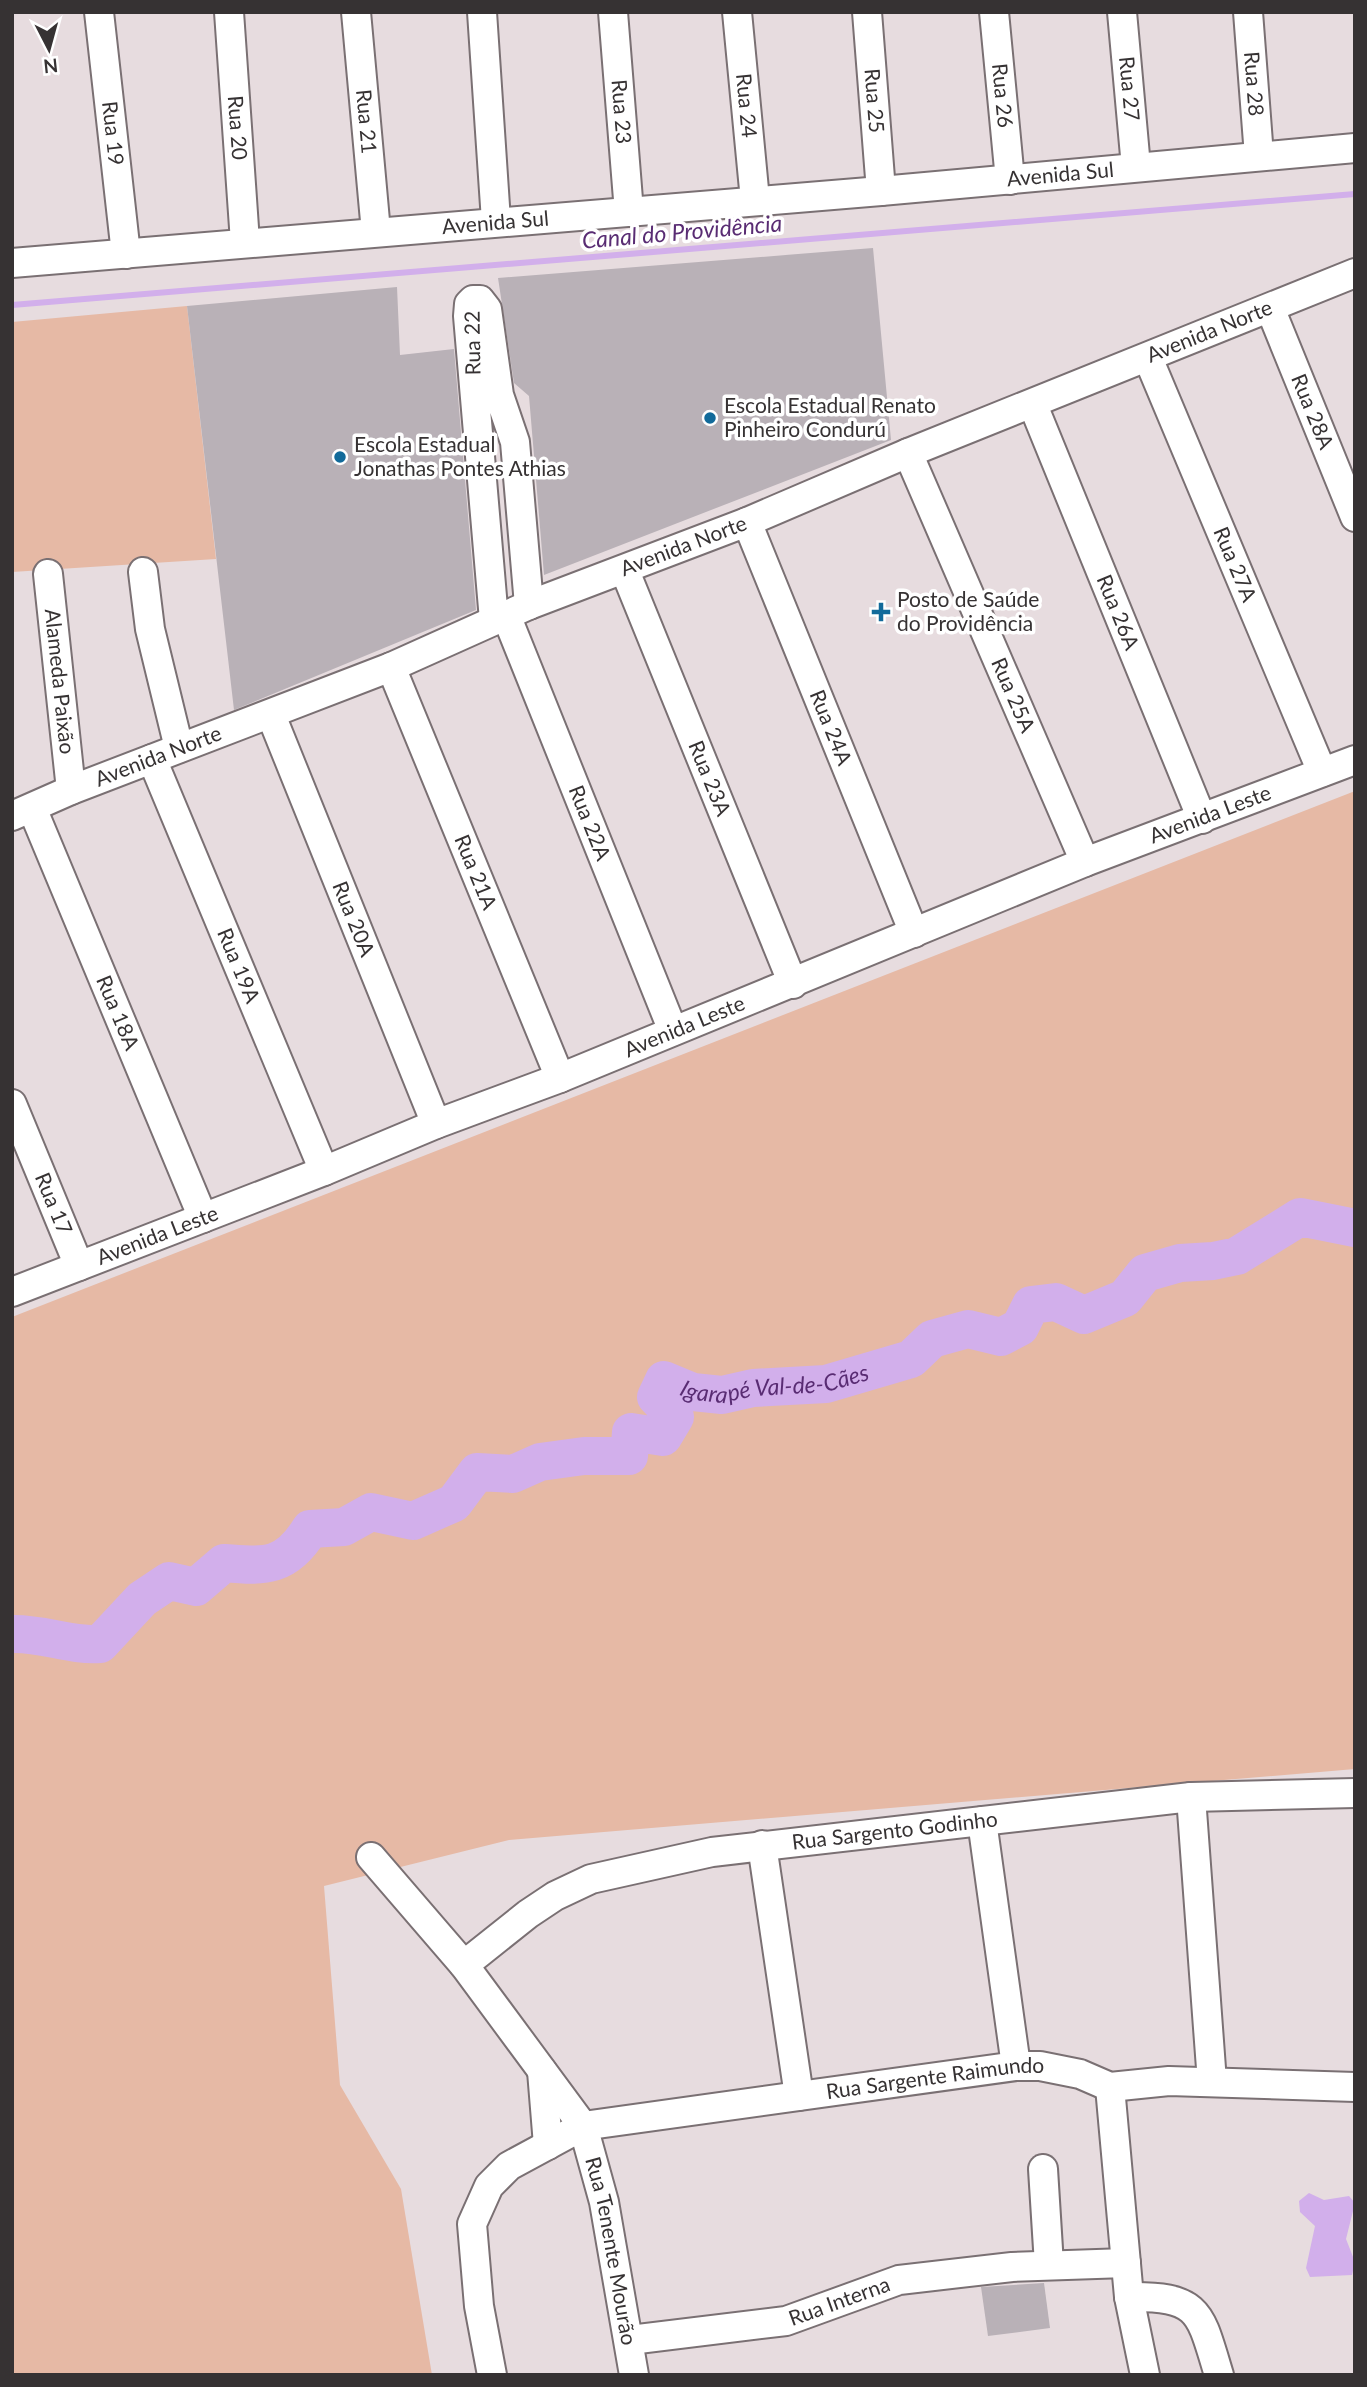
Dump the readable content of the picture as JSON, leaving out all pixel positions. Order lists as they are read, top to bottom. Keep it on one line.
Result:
{"streets":{"street":["Rua 28","Rua 27","Rua 26","Rua 25","Rua 24","Rua 23","Rua 21","Rua 20","Rua 19","Avenida Sul","Avenida Norte","Rua 22","Rua 28A","Rua 27A","Rua 26A","Alameda Paixão","Rua 25A","Rua 24A","Rua 23A","Avenida Leste","Rua 22A","Rua 21A","Rua 20A","Rua 19A","Rua 18A","Rua 17","Rua Sargento Godinho","Rua Sargente Raimundo","Rua Tenente Mourão","Rua Interna"]},"crossings":[["Rua 28","Avenida Sul"],["Rua 27","Avenida Sul"],["Rua 26","Avenida Sul"],["Rua 25","Avenida Sul"],["Rua 24","Avenida Sul"],["Rua 23","Avenida Sul"],["Rua 21","Avenida Sul"],["Rua 20","Avenida Sul"],["Rua 19","Avenida Sul"],["Avenida Norte","Rua 22"],["Avenida Norte","Rua 28A"],["Avenida Norte","Rua 27A"],["Avenida Norte","Rua 26A"],["Avenida Norte","Alameda Paixão"],["Avenida Norte","Rua 25A"],["Avenida Norte","Rua 24A"],["Avenida Norte","Rua 23A"],["Avenida Norte","Rua 22A"],["Avenida Norte","Rua 21A"],["Avenida Norte","Rua 20A"],["Avenida Norte","Rua 19A"],["Avenida Norte","Rua 18A"],["Rua 22","Rua 22A"],["Rua 27A","Avenida Leste"],["Rua 26A","Avenida Leste"],["Rua 25A","Avenida Leste"],["Rua 24A","Avenida Leste"],["Rua 23A","Avenida Leste"],["Avenida Leste","Rua 22A"],["Avenida Leste","Rua 21A"],["Avenida Leste","Rua 20A"],["Avenida Leste","Rua 19A"],["Avenida Leste","Rua 18A"],["Avenida Leste","Rua 17"],["Rua Sargente Raimundo","Rua Tenente Mourão"],["Rua Tenente Mourão","Rua Interna"]],"water":["Canal do Providência","Igarapé Val-de-Cães"],"places":{"other":["Escola Estadual Renato Pinheiro Condurú","Escola Estadual Jonathas Pontes Athias"],"health":["Posto de Saúde do Providência"]},"north":"bottom"}
